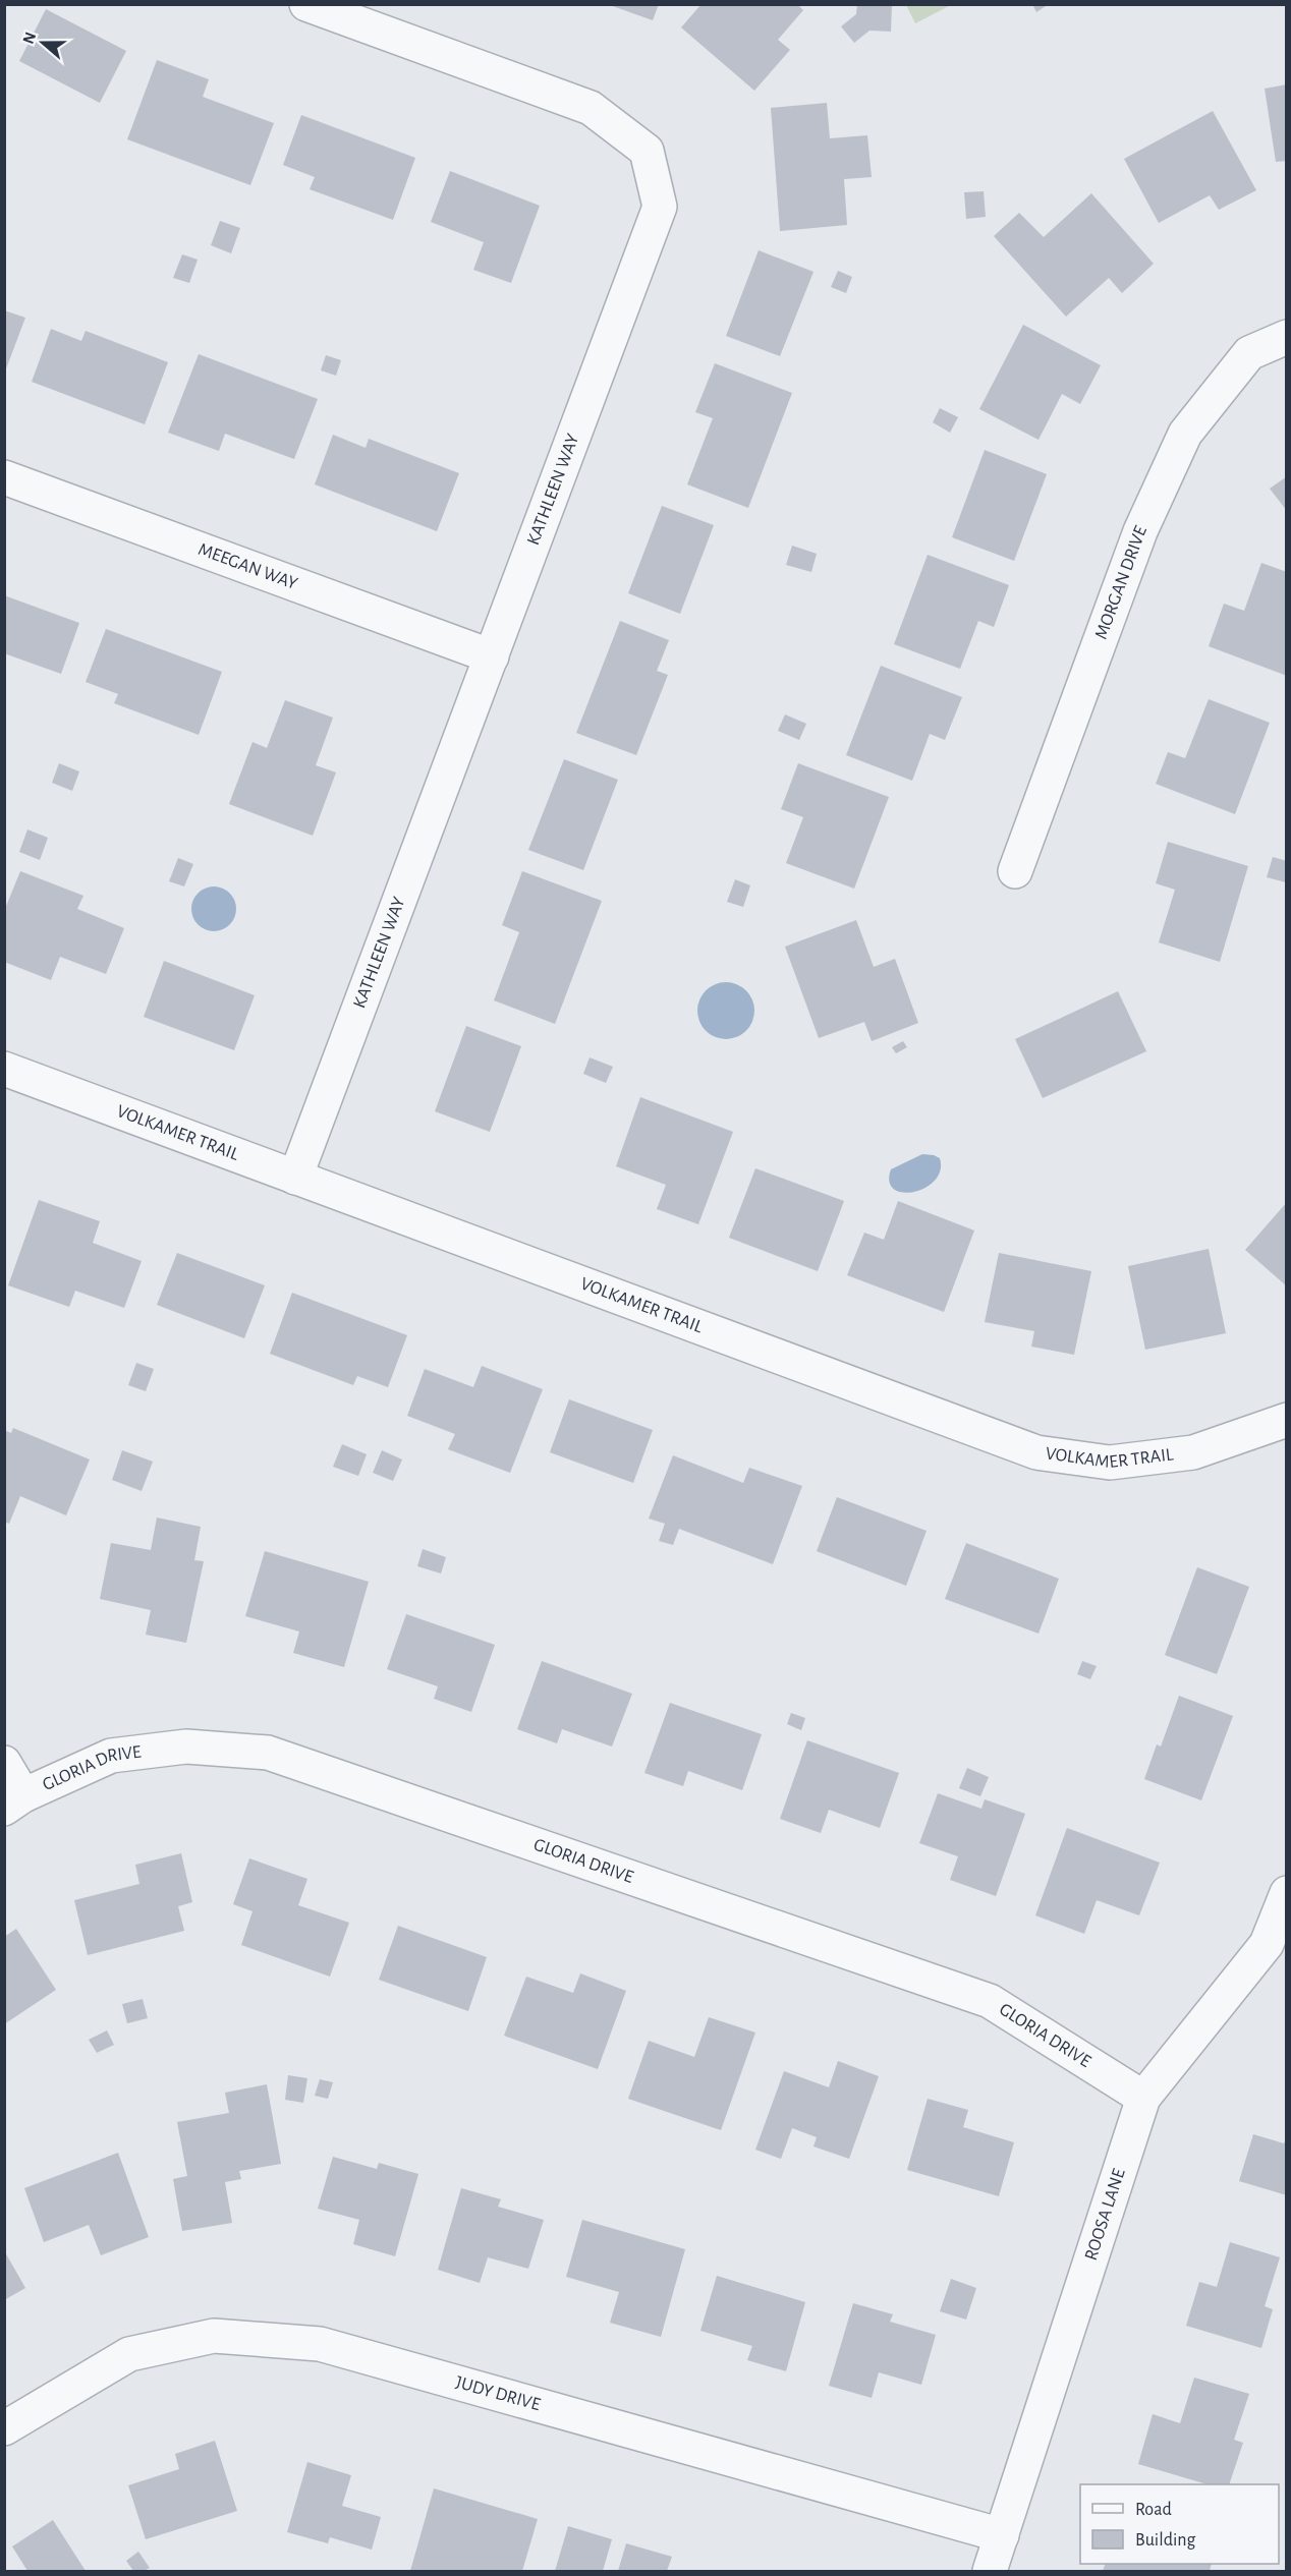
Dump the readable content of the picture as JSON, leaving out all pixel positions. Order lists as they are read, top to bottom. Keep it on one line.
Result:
{"streets":{"street":["KATHLEEN WAY","MEEGAN WAY","MORGAN DRIVE","VOLKAMER TRAIL","GLORIA DRIVE","ROOSA LANE","JUDY DRIVE"]},"crossings":[["KATHLEEN WAY","MEEGAN WAY"],["KATHLEEN WAY","VOLKAMER TRAIL"],["GLORIA DRIVE","ROOSA LANE"],["ROOSA LANE","JUDY DRIVE"]],"legend":["Road","Building"],"north":"left"}
